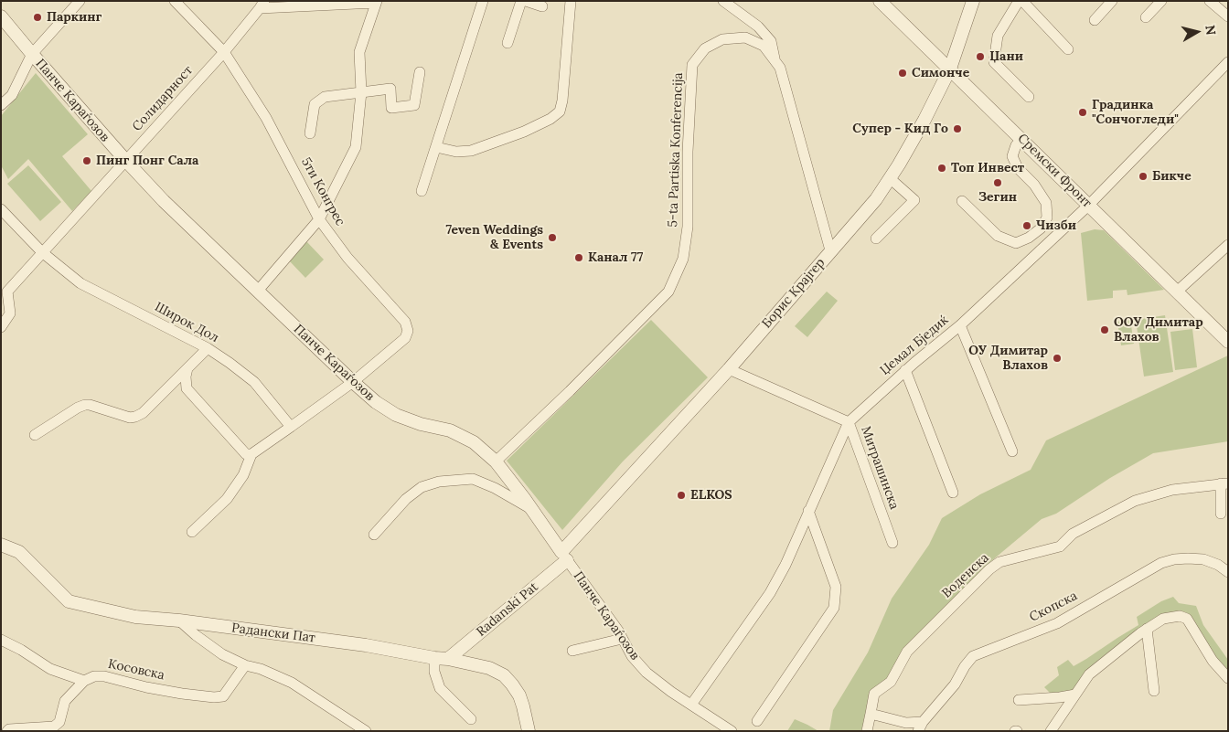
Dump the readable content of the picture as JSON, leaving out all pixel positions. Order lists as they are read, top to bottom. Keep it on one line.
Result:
{"streets":{"street":["Солидарност","Панче Караѓозов","5-ta Partiska Konferencija","Сремски Фронт","5ти Конгрес","Борис Крајгер","Широк Дол","Џемал Бједиќ","Митрашинска","Воденска","Скопска","Radanski Pat","Радански Пат","Косовска"]},"crossings":[["Солидарност","Панче Караѓозов"],["Солидарност","5ти Конгрес"],["Солидарност","Широк Дол"],["Панче Караѓозов","5-ta Partiska Konferencija"],["Панче Караѓозов","5ти Конгрес"],["Панче Караѓозов","Борис Крајгер"],["Панче Караѓозов","Џемал Бједиќ"],["Панче Караѓозов","Radanski Pat"],["5-ta Partiska Konferencija","Борис Крајгер"],["Сремски Фронт","Борис Крајгер"],["Сремски Фронт","Џемал Бједиќ"],["Борис Крајгер","Митрашинска"],["Борис Крајгер","Radanski Pat"],["Џемал Бједиќ","Митрашинска"],["Radanski Pat","Радански Пат"]],"places":["Паркинг","Џани","Симонче","Градинка \"Сончогледи\"","Супер - Кид Го","Пинг Понг Сала","Топ Инвест","Бикче","Зегин","Чизби","7even Weddings & Events","Канал 77","ООУ Димитар Влахов","ОУ Димитар Влахов","ELKOS"],"north":"right"}
